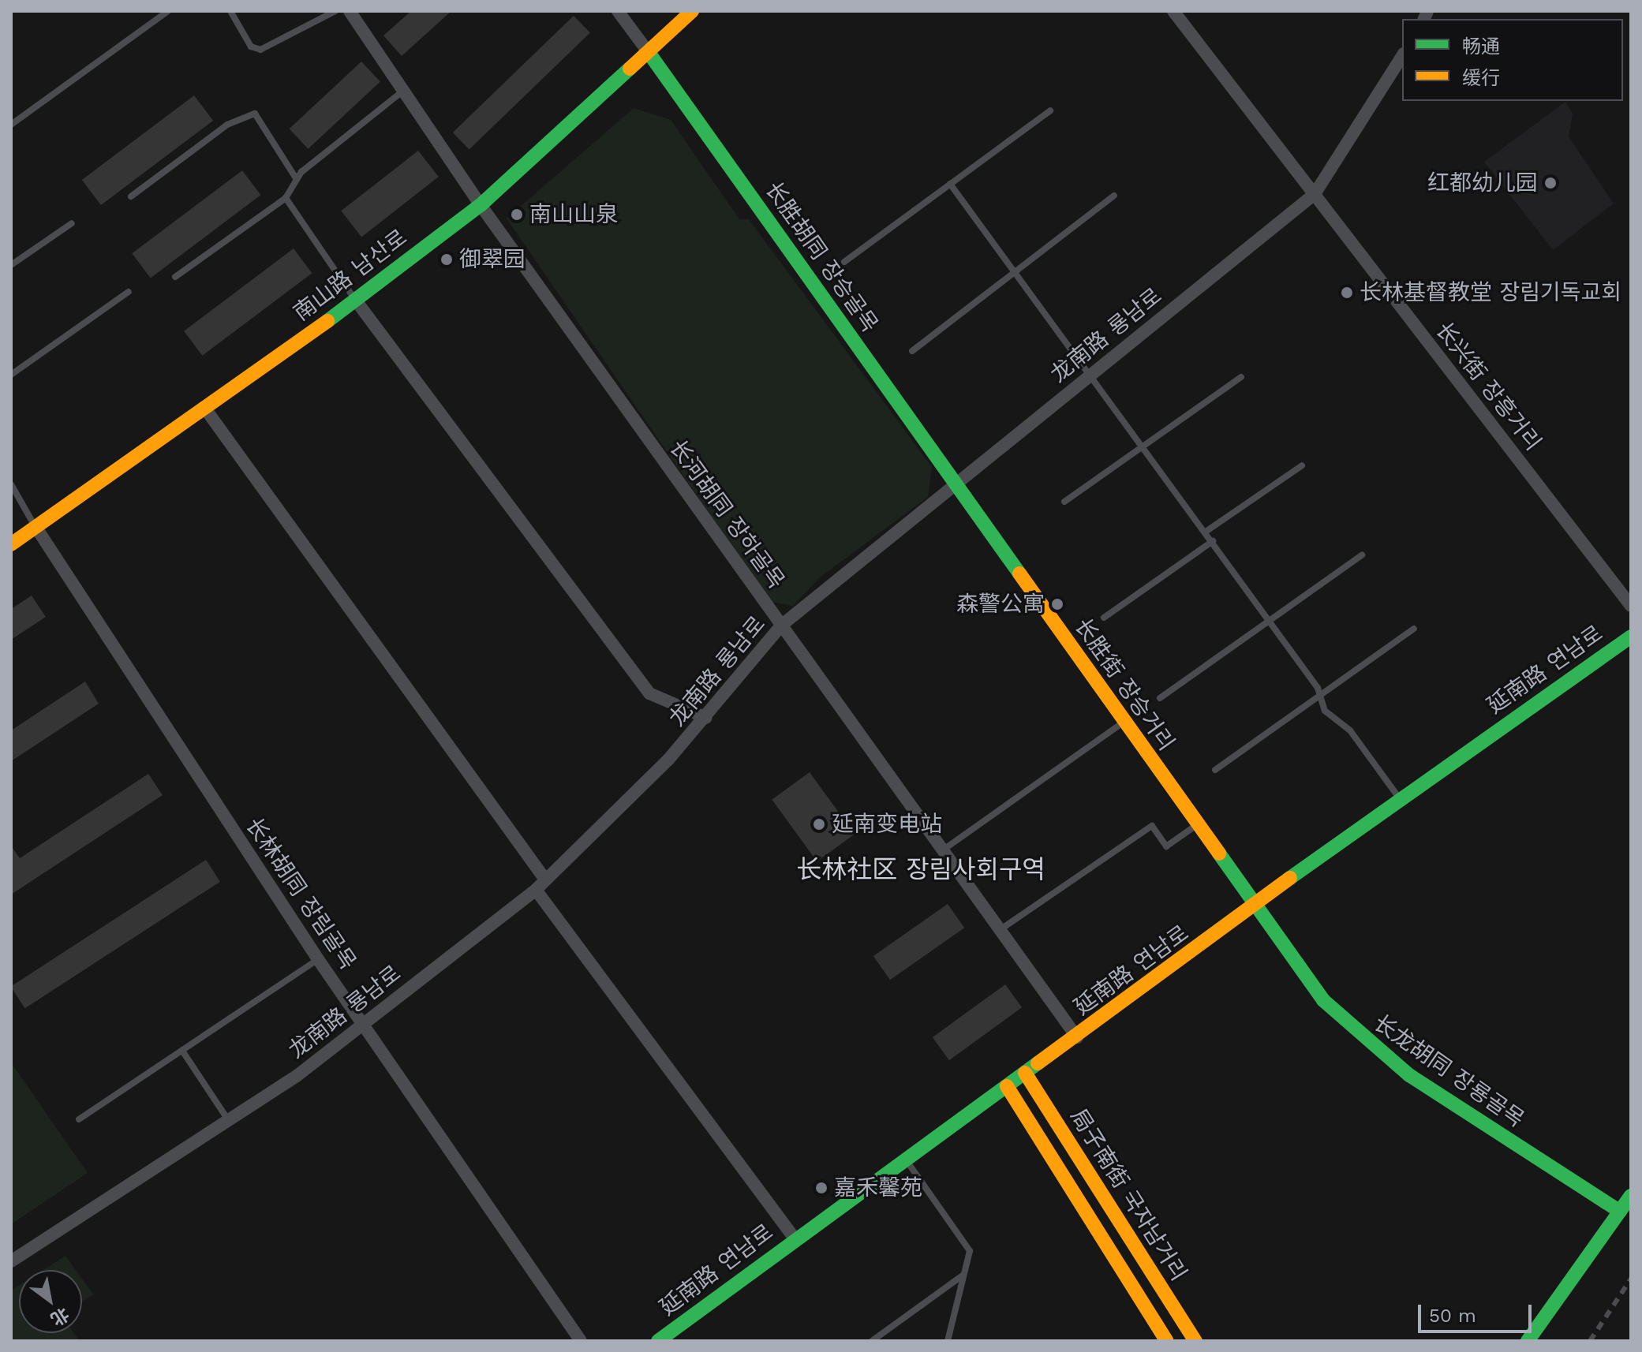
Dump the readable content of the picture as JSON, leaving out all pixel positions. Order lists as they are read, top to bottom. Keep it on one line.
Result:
{"streets":{"street":["长胜胡同 장승골목","南山路 남산로","龙南路 룡남로","长兴街 장흥거리","长河胡同 장하골목","延南路 연남로","长胜街 장승거리","长林胡同 장림골목","长龙胡同 장룡골목","局子南街 국자남거리"]},"crossings":[["长胜胡同 장승골목","南山路 남산로"],["长胜胡同 장승골목","龙南路 룡남로"],["长胜胡同 장승골목","长胜街 장승거리"],["南山路 남산로","长河胡同 장하골목"],["南山路 남산로","长林胡同 장림골목"],["龙南路 룡남로","长兴街 장흥거리"],["龙南路 룡남로","长河胡同 장하골목"],["龙南路 룡남로","长胜街 장승거리"],["龙南路 룡남로","长林胡同 장림골목"],["长河胡同 장하골목","延南路 연남로"],["延南路 연남로","长胜街 장승거리"],["延南路 연남로","长龙胡同 장룡골목"],["延南路 연남로","局子南街 국자남거리"],["长胜街 장승거리","长龙胡同 장룡골목"]],"districts":["长林社区 장림사회구역"],"places":["红都幼儿园","南山山泉","御翠园","长林基督教堂 장림기독교회","森警公寓","延南变电站","嘉禾馨苑"],"legend":["畅通","缓行"],"scale_bar":"50 m","north":"bottom right"}
